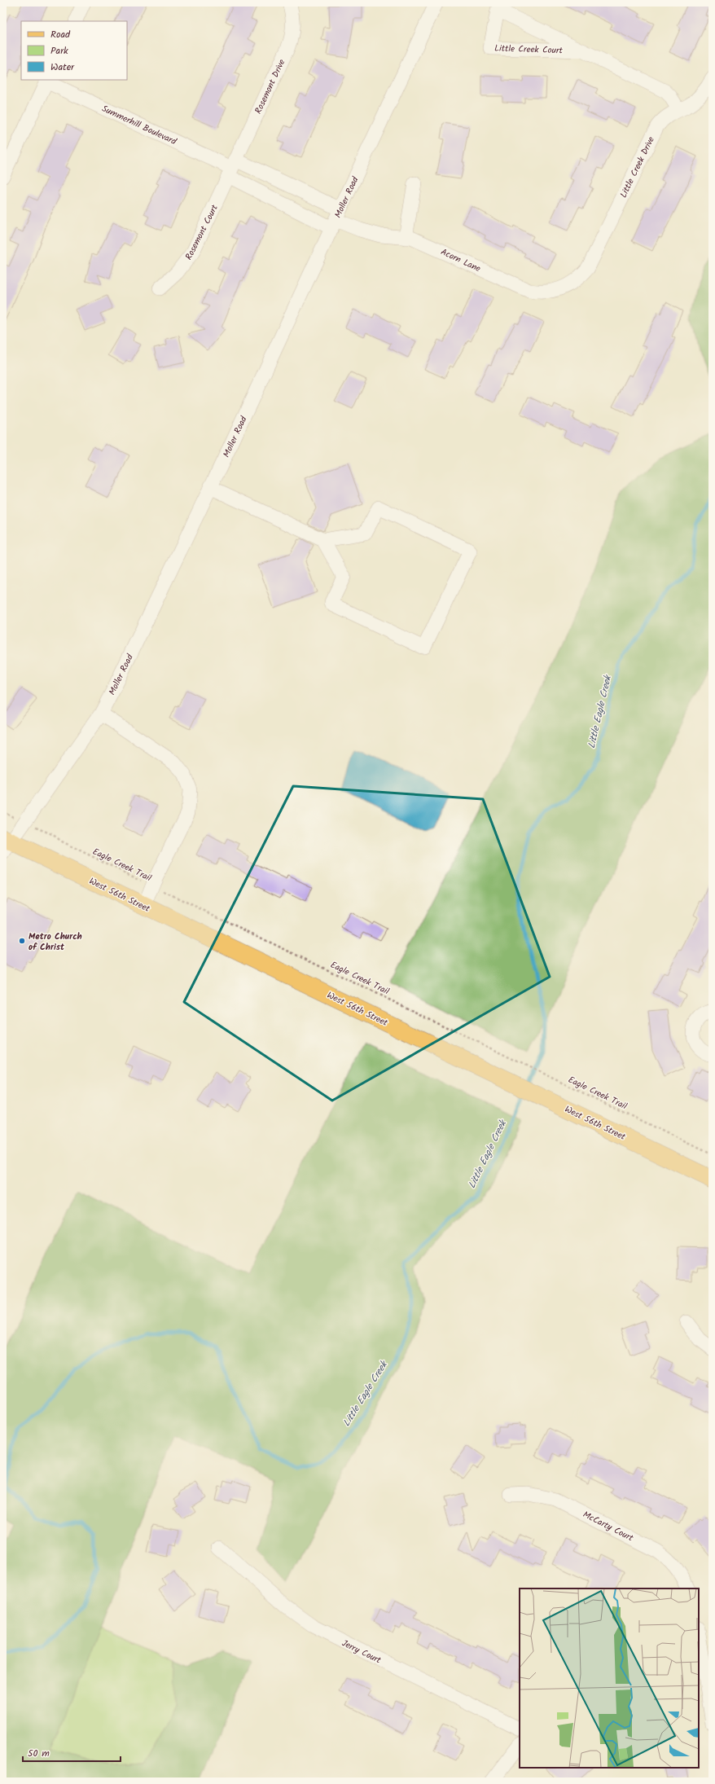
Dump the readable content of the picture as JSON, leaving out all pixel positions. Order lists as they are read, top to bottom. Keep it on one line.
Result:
{"streets":{"main road":["West 56th Street"],"street":["Little Creek Court","Rosemont Drive","Summerhill Boulevard","Little Creek Drive","Moller Road","Rosemont Court","Acorn Lane","McCarty Court","Jerry Court"],"path":["Eagle Creek Trail"]},"crossings":[["Little Creek Court","Little Creek Drive"],["Rosemont Drive","Summerhill Boulevard"],["Rosemont Drive","Rosemont Court"],["Summerhill Boulevard","Moller Road"],["Summerhill Boulevard","Rosemont Court"],["Summerhill Boulevard","Acorn Lane"],["Little Creek Drive","Acorn Lane"],["Moller Road","Acorn Lane"],["Moller Road","Eagle Creek Trail"],["Moller Road","West 56th Street"]],"water":["Little Eagle Creek"],"places":["Metro Church of Christ"],"legend":["Road","Park","Water"],"scale_bar":"50 m"}
